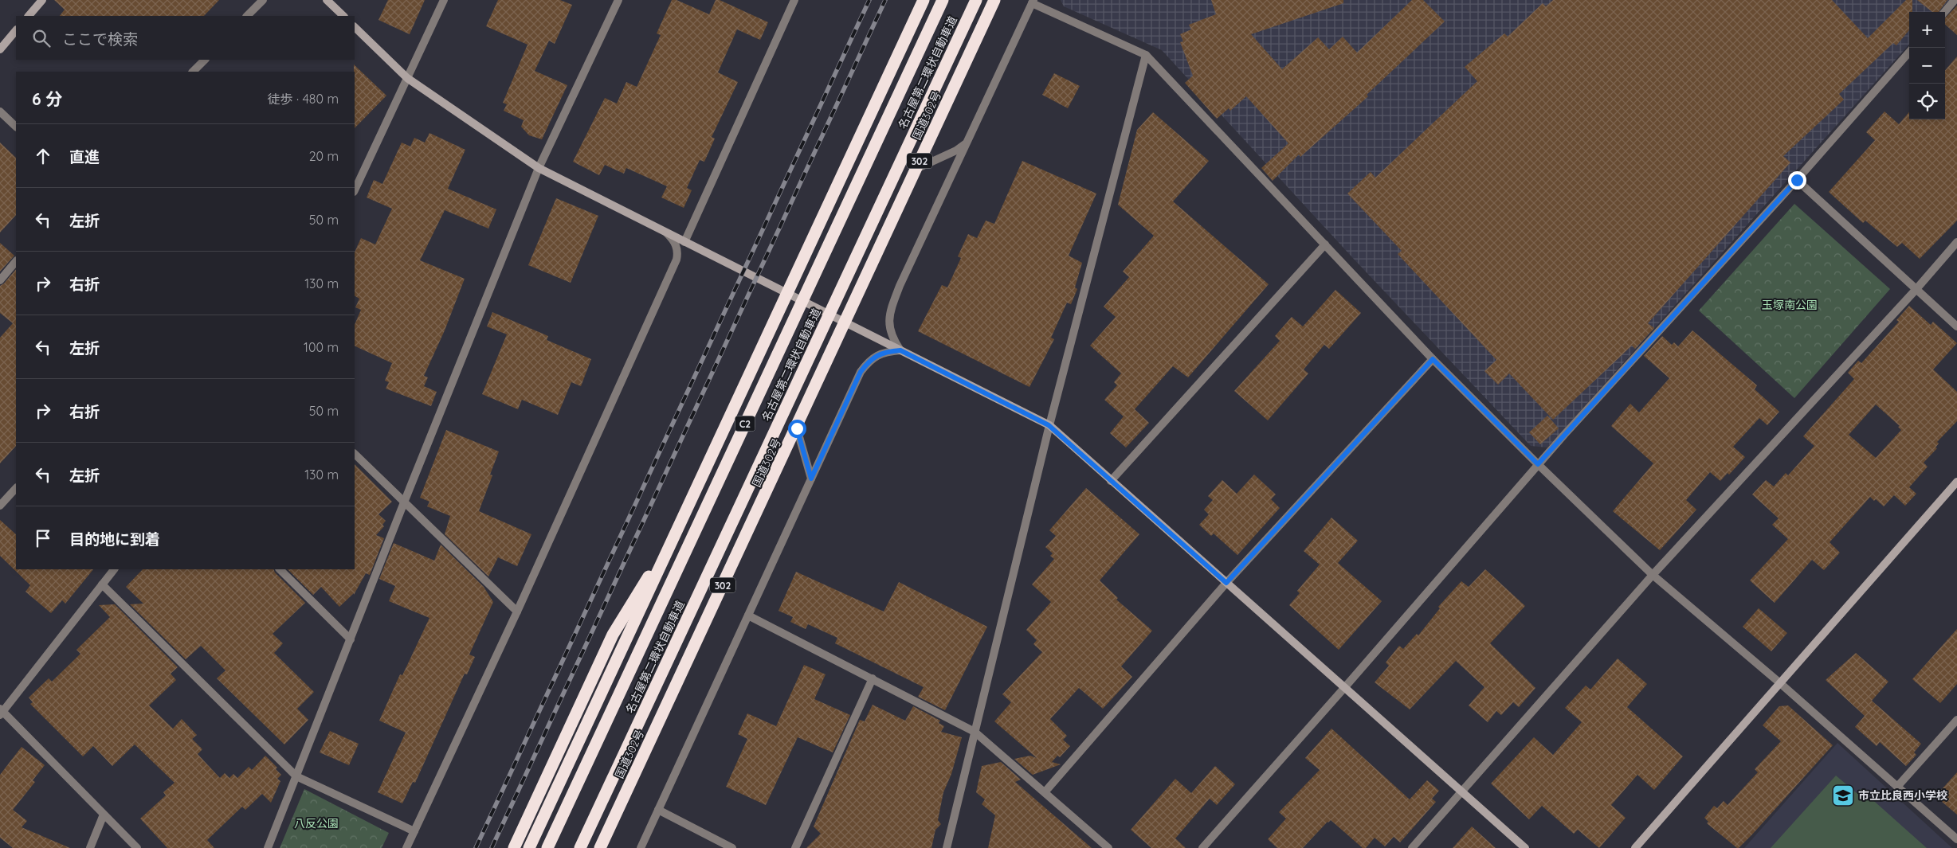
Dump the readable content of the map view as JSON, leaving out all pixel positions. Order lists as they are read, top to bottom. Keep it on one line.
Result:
{"streets":{"highway":["名古屋第二環状自動車道","国道302号","302","C2"]},"parks":["玉塚南公園","八反公園"],"places":{"school or university":["市立比良西小学校"]},"page":{"map_buttons":["+","−"],"search":"ここで検索","heading":["6 分","徒歩 · 480 m"],"list":[["直進","20 m"],["左折","50 m"],["右折","130 m"],["左折","100 m"],["右折","50 m"],["左折","130 m"],"目的地に到着"]}}
